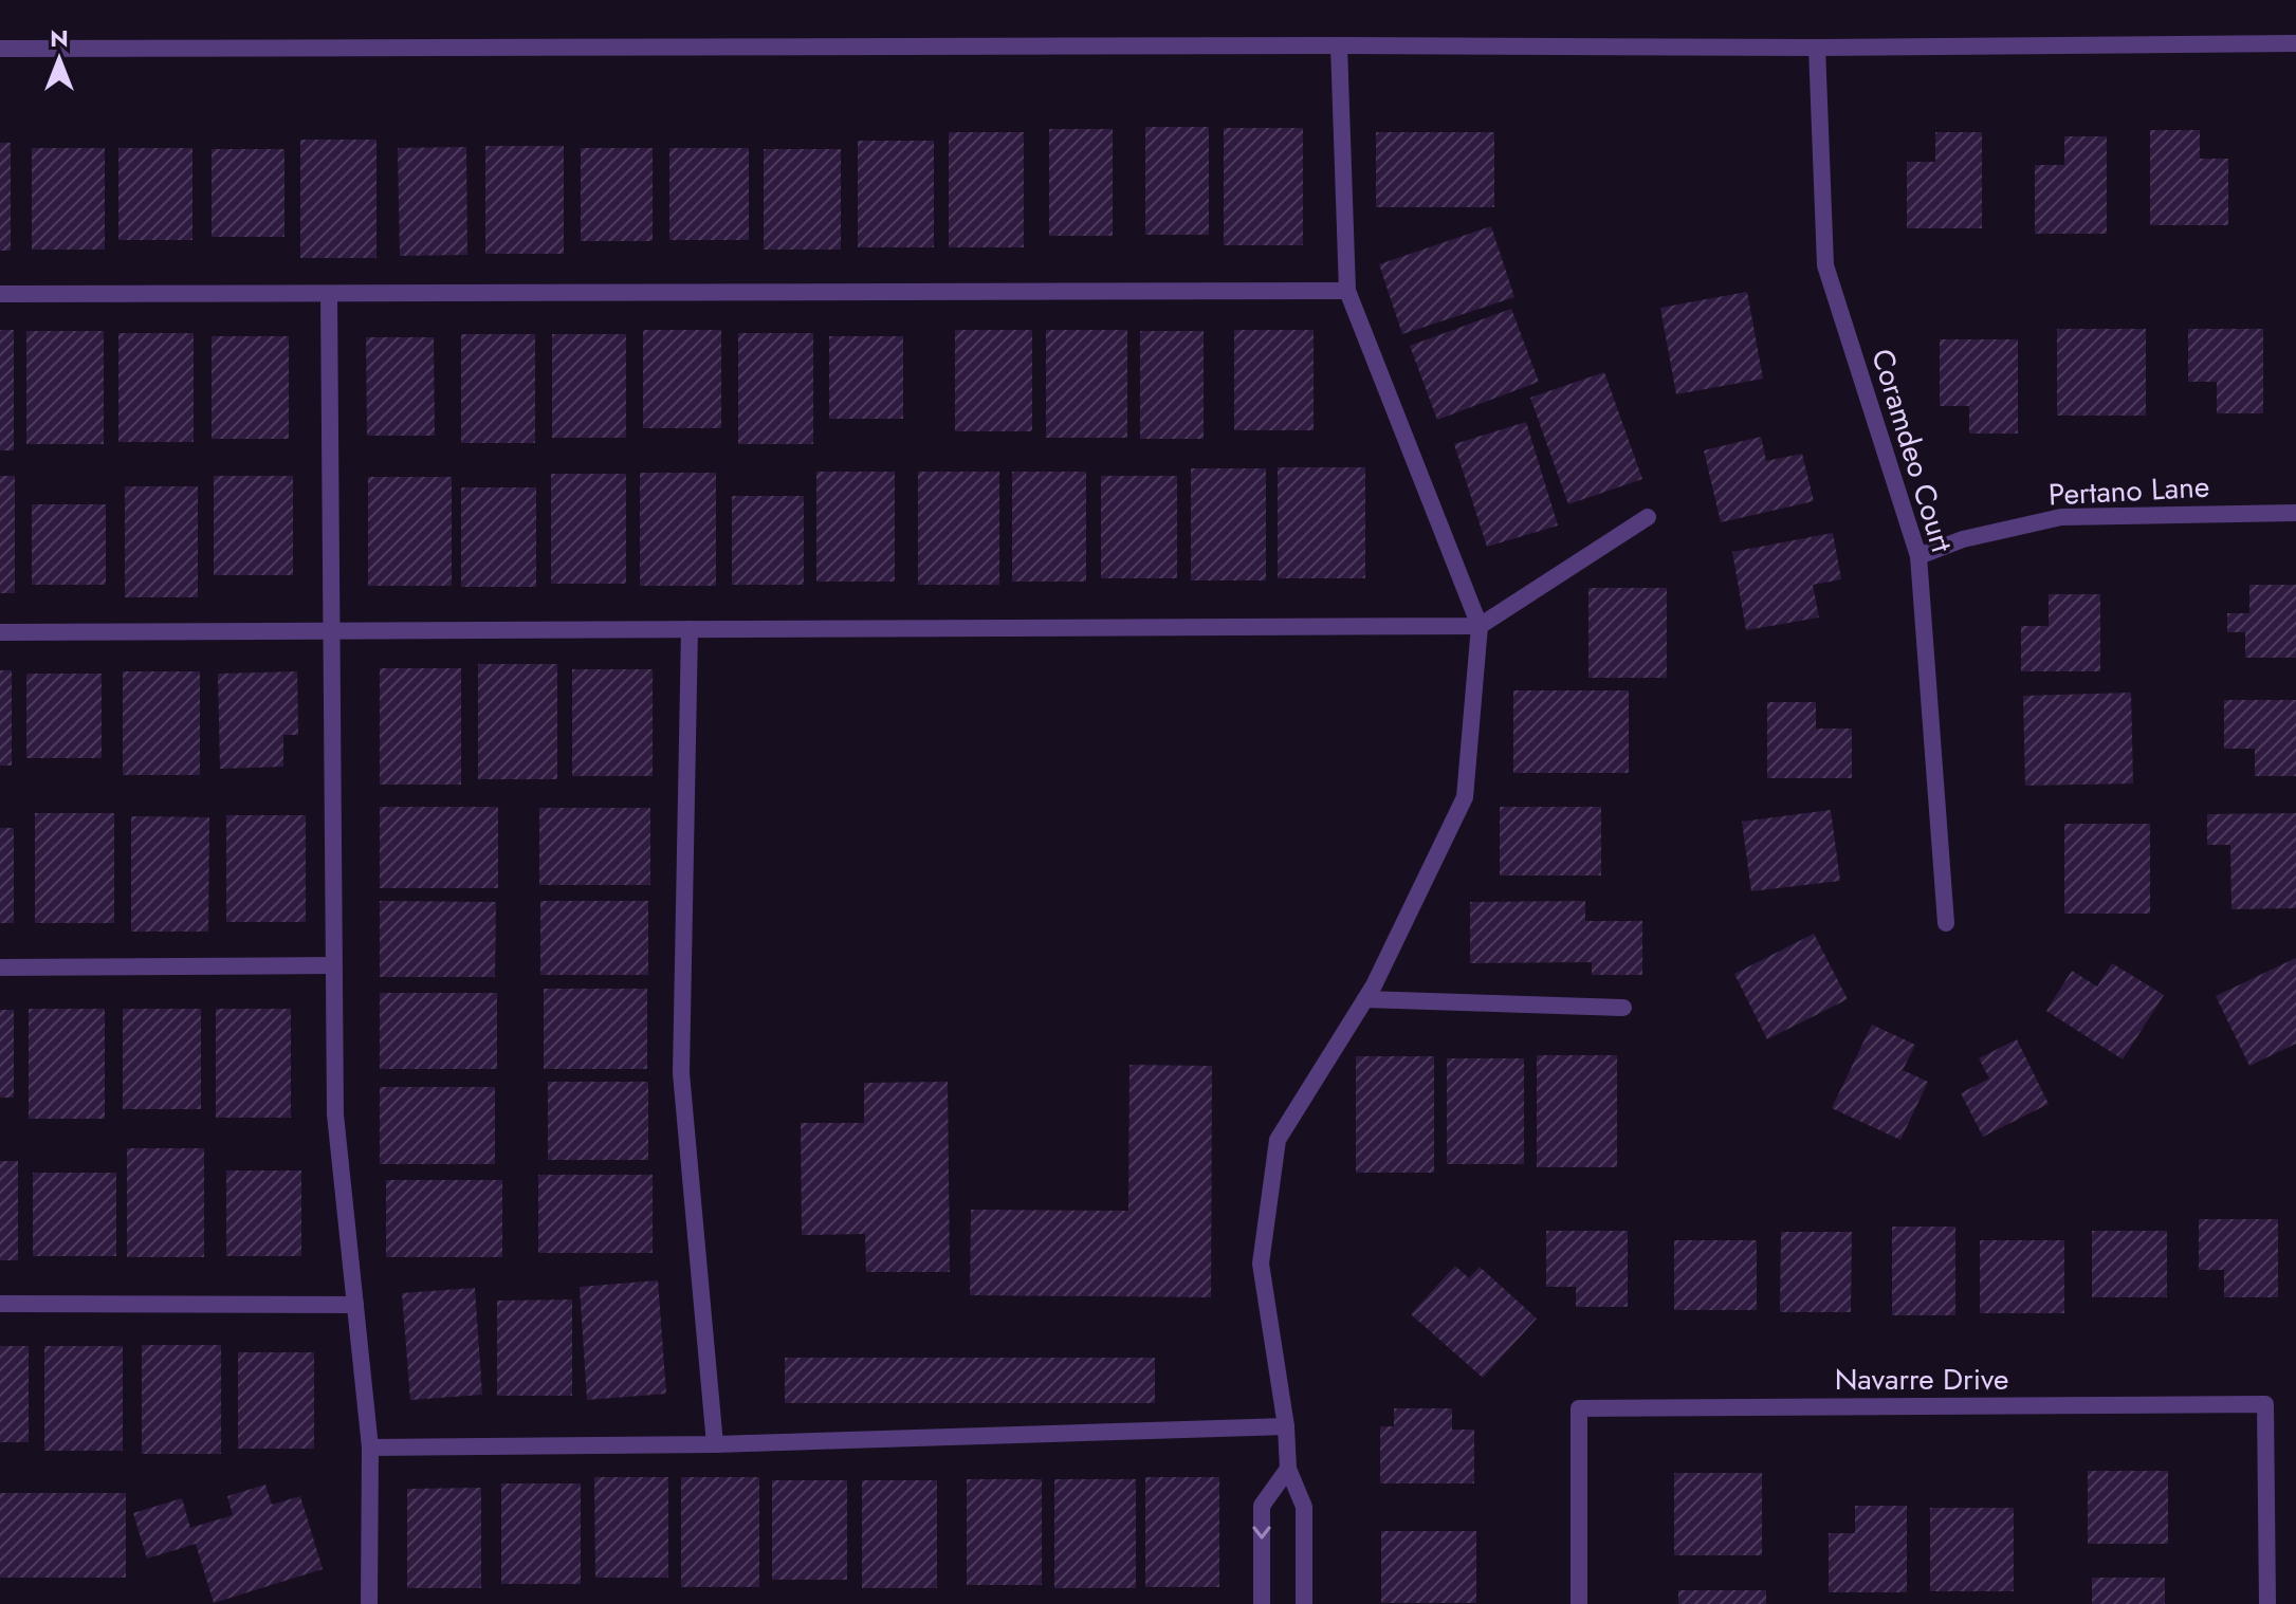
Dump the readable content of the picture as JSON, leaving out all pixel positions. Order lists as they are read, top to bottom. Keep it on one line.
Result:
{"streets":{"street":["Coramdeo Court","Pertano Lane","Navarre Drive"]},"crossings":[["Coramdeo Court","Pertano Lane"]],"north":"top"}
